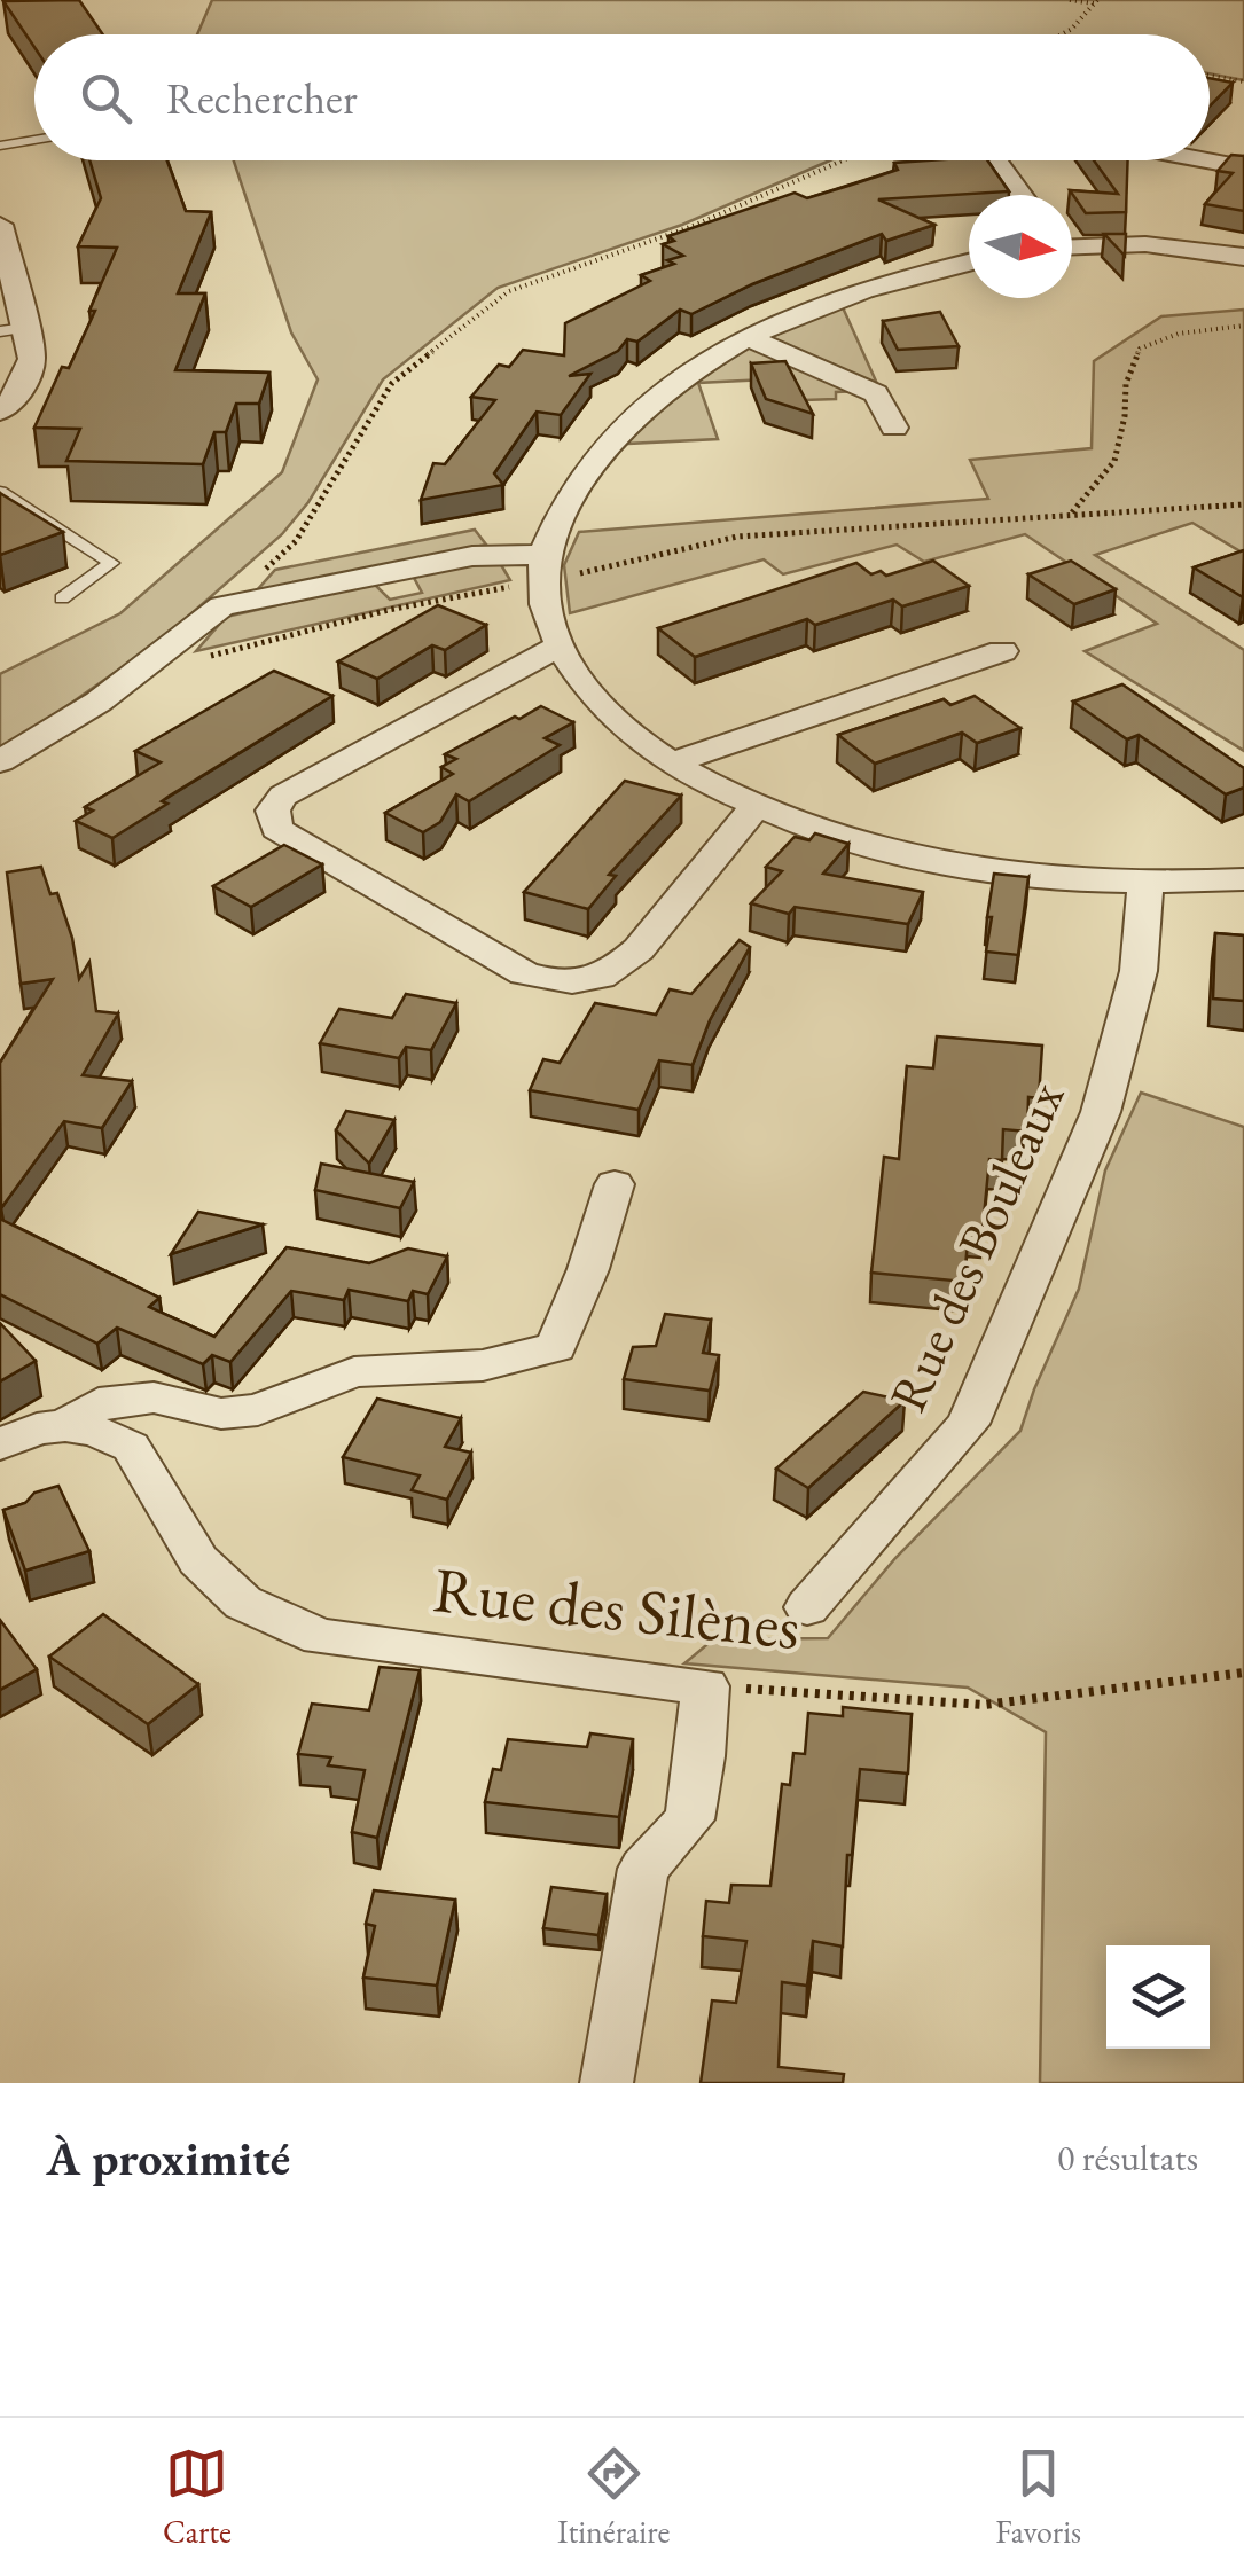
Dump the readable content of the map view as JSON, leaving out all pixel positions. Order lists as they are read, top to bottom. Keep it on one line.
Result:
{"streets":{"street":["Rue des Bouleaux","Rue des Silènes"]},"north":"right","page":{"search":"Rechercher","heading":["À proximité","0 résultats"],"nav":["Carte","Itinéraire","Favoris"]}}
